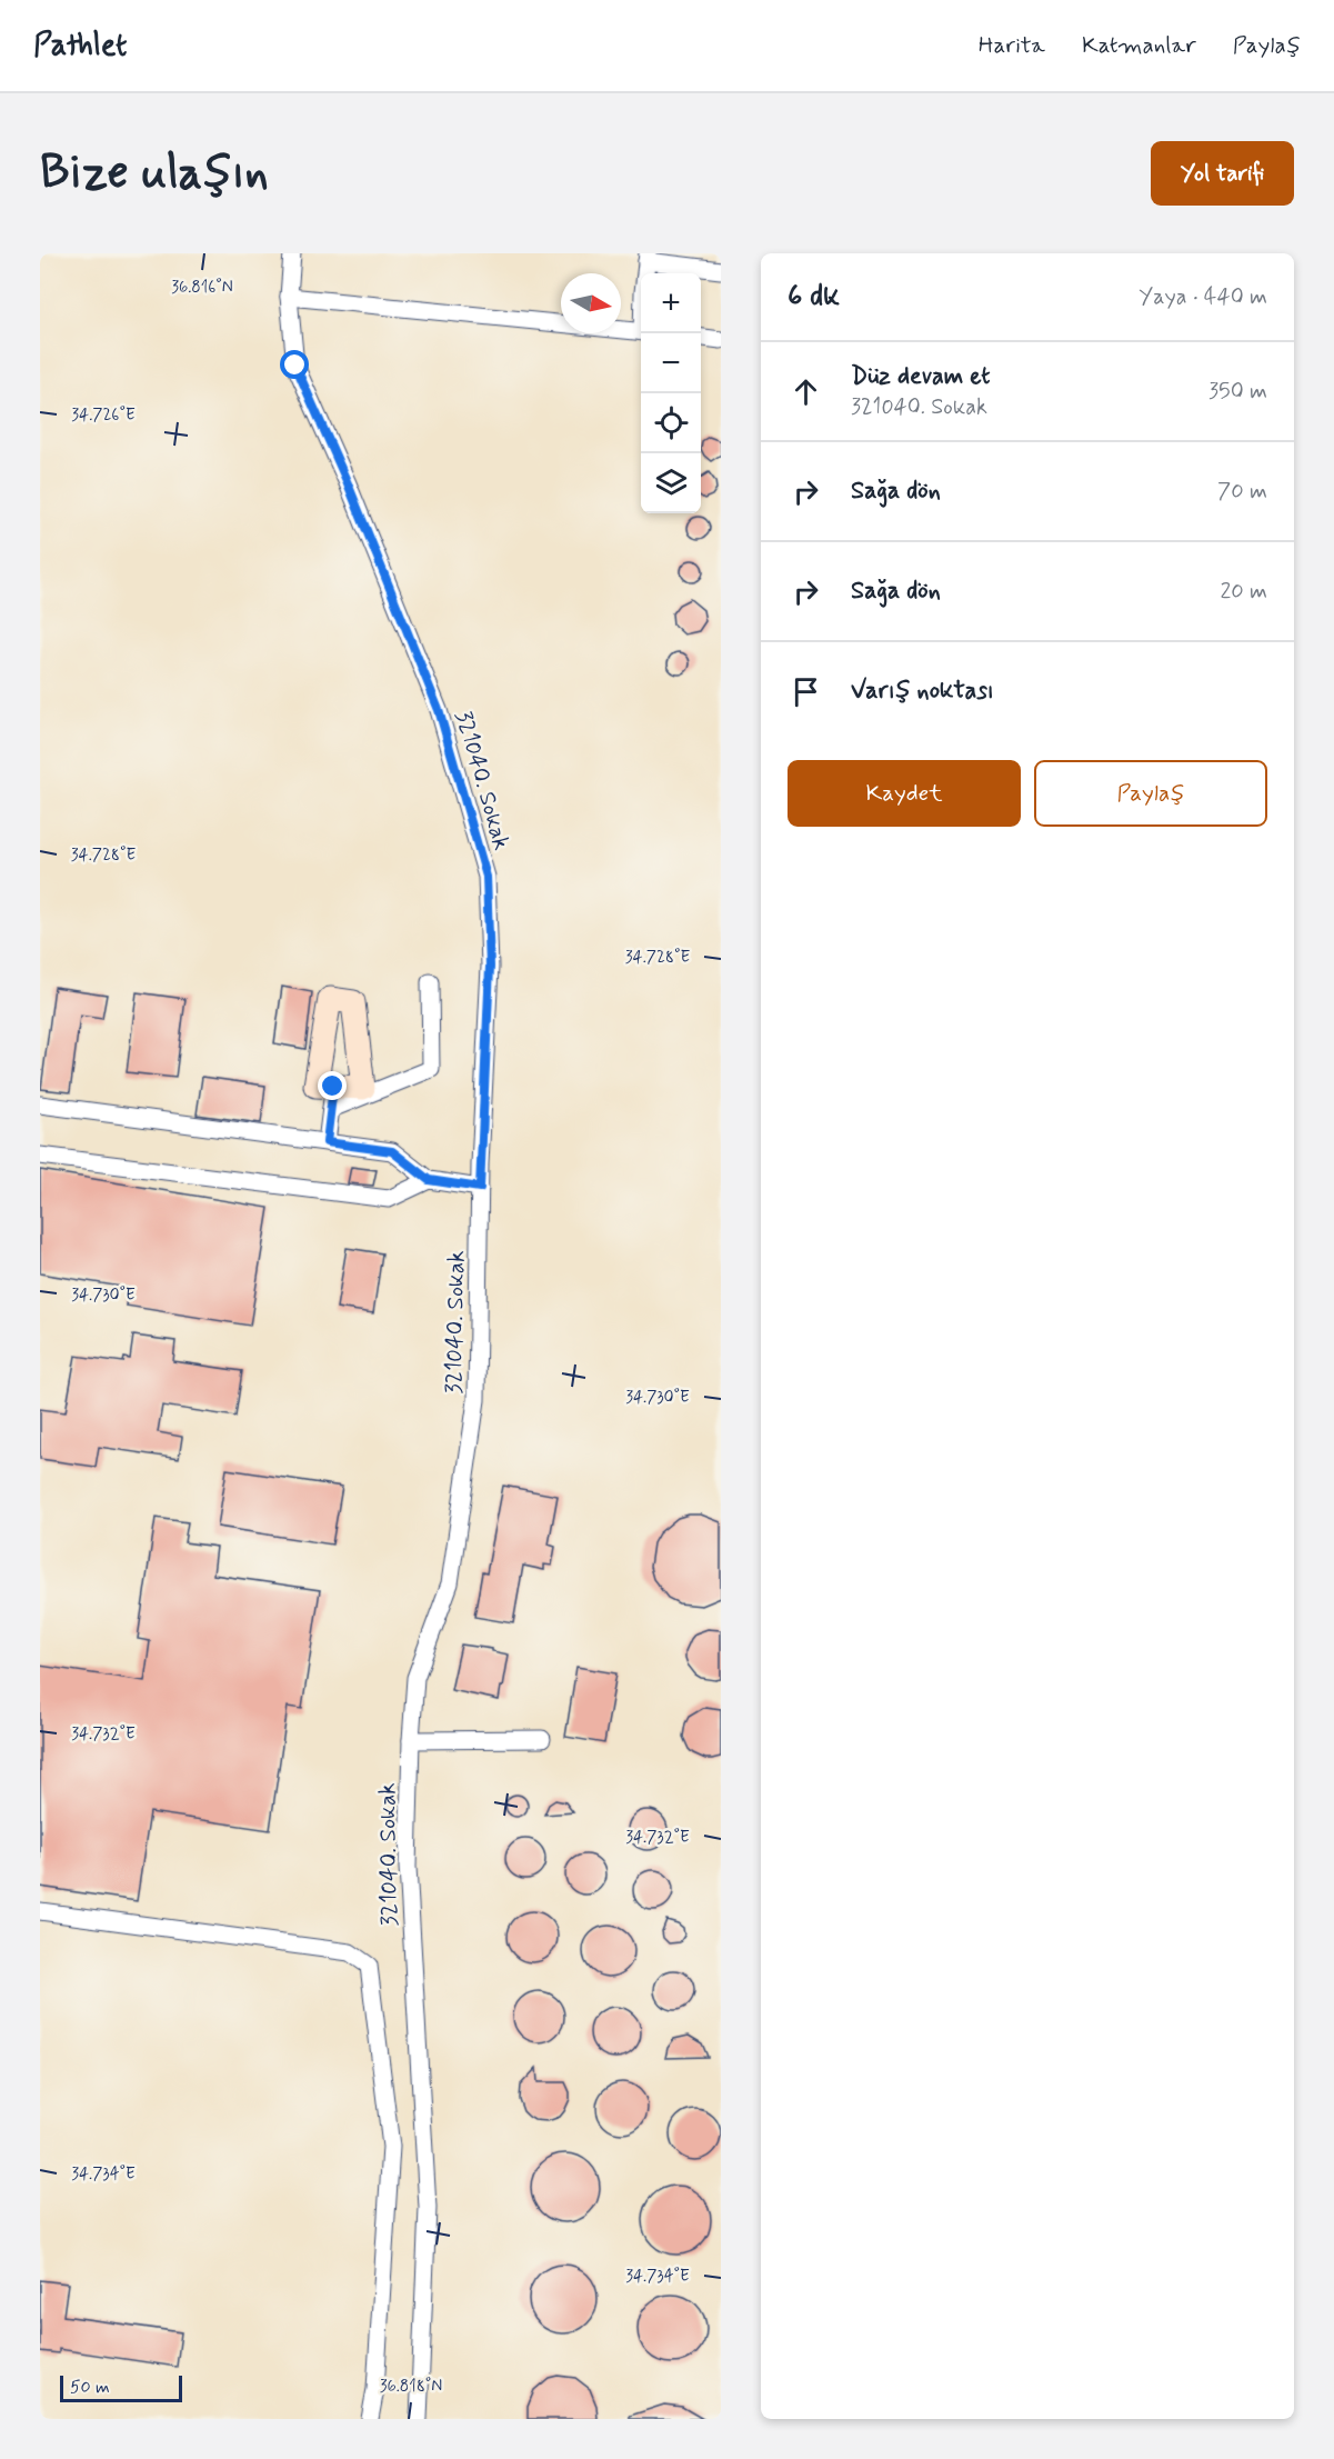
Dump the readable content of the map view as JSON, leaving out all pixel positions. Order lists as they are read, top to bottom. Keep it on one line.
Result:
{"streets":{"street":["321040. Sokak"]},"scale_bar":"50 m","north":"right","page":{"header":"Pathlet","nav":["Harita","Katmanlar","Paylaş"],"buttons":["Yol tarifi",["Kaydet","Paylaş"]],"title":"Bize ulaşın","heading":["6 dk","Yaya · 440 m"],"map_buttons":["+","−"],"list":[["Düz devam et","321040. Sokak","350 m"],["Sağa dön","70 m"],["Sağa dön","20 m"],"Varış noktası"],"scale":"50 m"},"coordinates":["36.816°N","34.726°E","34.728°E","34.730°E","34.732°E","34.734°E","36.818°N"]}
